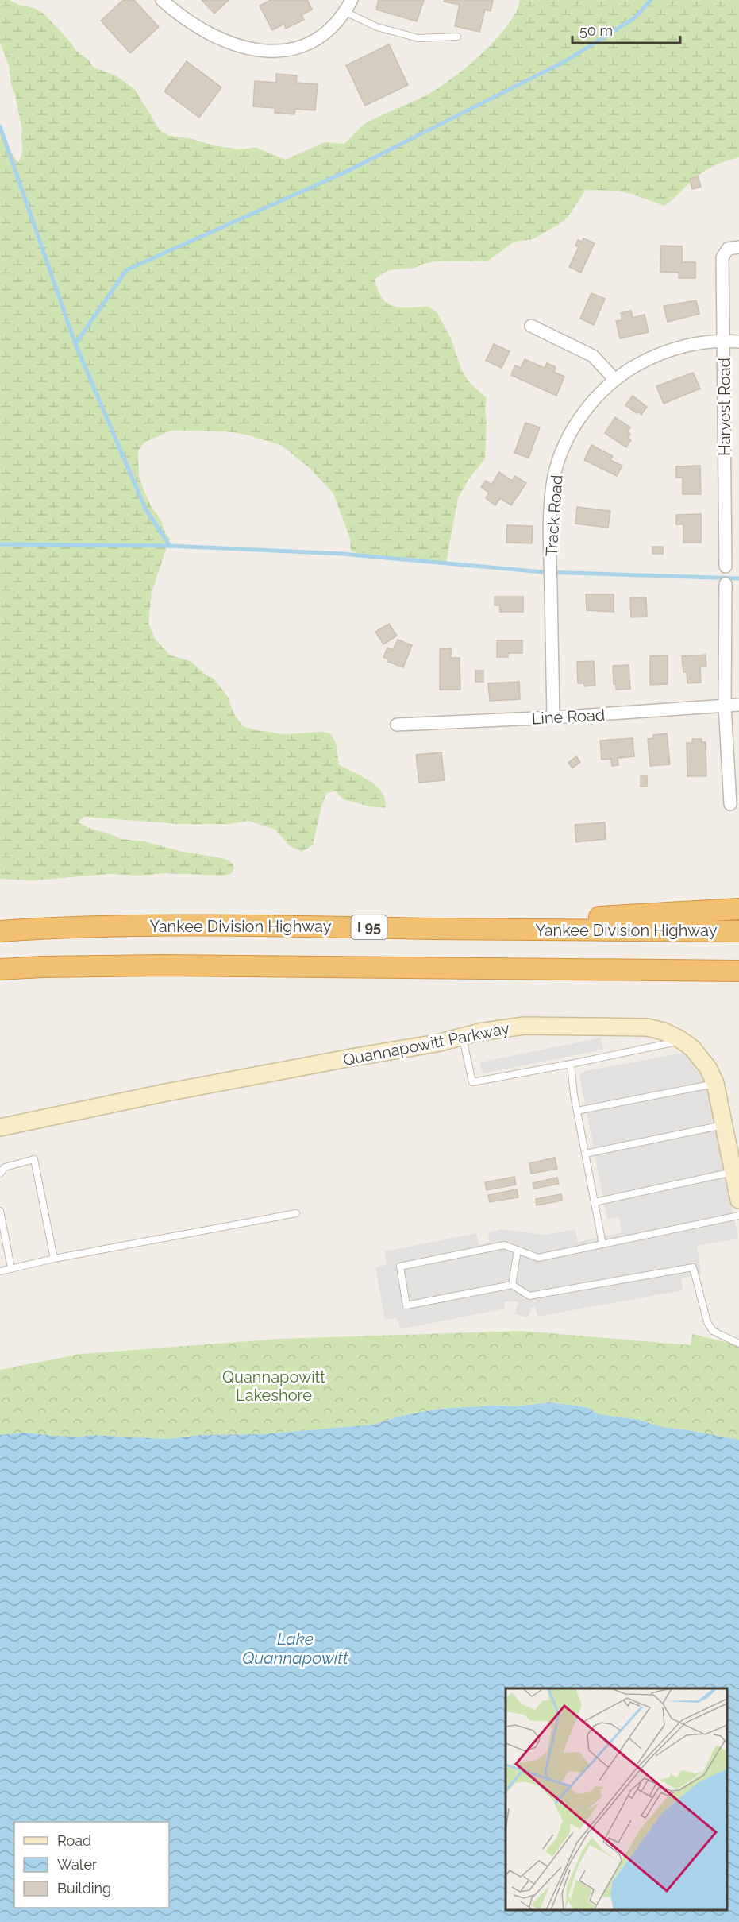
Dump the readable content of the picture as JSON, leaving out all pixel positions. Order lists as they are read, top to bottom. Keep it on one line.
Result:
{"streets":{"highway":["Yankee Division Highway","I 95"],"street":["Harvest Road","Track Road","Line Road","Quannapowitt Parkway"]},"crossings":[["Harvest Road","Track Road"],["Track Road","Line Road"]],"water":["Lake Quannapowitt"],"parks":["Quannapowitt Lakeshore"],"legend":["Road","Water","Building"],"scale_bar":"50 m"}
